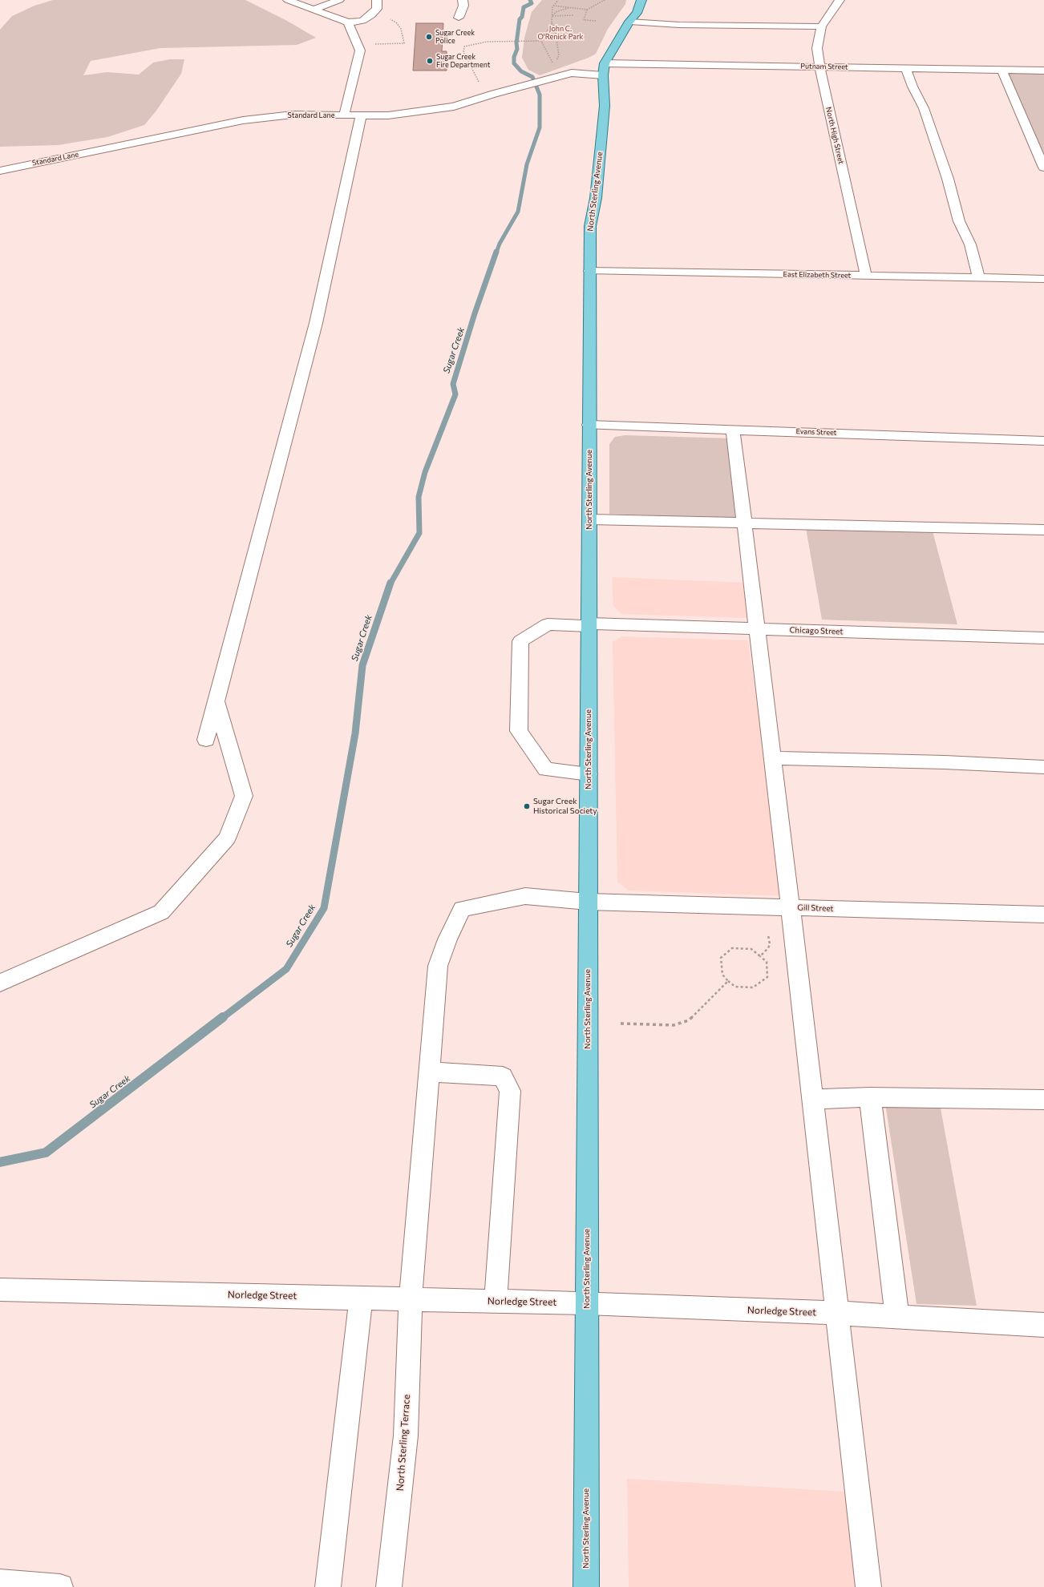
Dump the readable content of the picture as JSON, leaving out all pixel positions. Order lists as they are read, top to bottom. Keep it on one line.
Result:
{"streets":{"main road":["North Sterling Avenue"],"street":["Putnam Street","Standard Lane","North High Street","East Elizabeth Street","Evans Street","Chicago Street","Gill Street","Norledge Street","North Sterling Terrace"]},"crossings":[["Putnam Street","Standard Lane"],["Putnam Street","North High Street"],["Putnam Street","North Sterling Avenue"],["Standard Lane","North Sterling Avenue"],["North High Street","East Elizabeth Street"],["North Sterling Avenue","East Elizabeth Street"],["North Sterling Avenue","Evans Street"],["North Sterling Avenue","Chicago Street"],["North Sterling Avenue","Gill Street"],["North Sterling Avenue","Norledge Street"],["Gill Street","North Sterling Terrace"],["Norledge Street","North Sterling Terrace"]],"water":["Sugar Creek"],"parks":["John C. O'Renick Park"],"places":["Sugar Creek Police","Sugar Creek Fire Department","Sugar Creek Historical Society"]}
